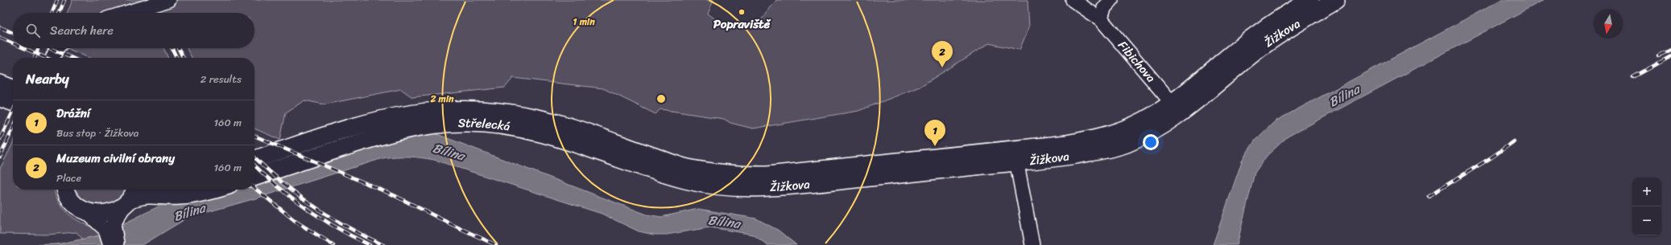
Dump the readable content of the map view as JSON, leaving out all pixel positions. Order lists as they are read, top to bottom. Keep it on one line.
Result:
{"streets":{"main road":["Žižkova","Střelecká"],"street":["Fibichova"]},"crossings":[["Žižkova","Fibichova"],["Žižkova","Střelecká"]],"water":["Bílina"],"places":["Popraviště"],"north":"bottom","page":{"search":"Search here","pins":["2","1"],"heading":["Nearby","2 results"],"list":[{"mark":"1","name":"Drážní","note":"Bus stop · Žižkova","value":"160 m"},{"mark":"2","name":"Muzeum civilní obrany","note":"Place","value":"160 m"}],"map_buttons":["+","−"]},"rings":["1 min","2 min"]}
